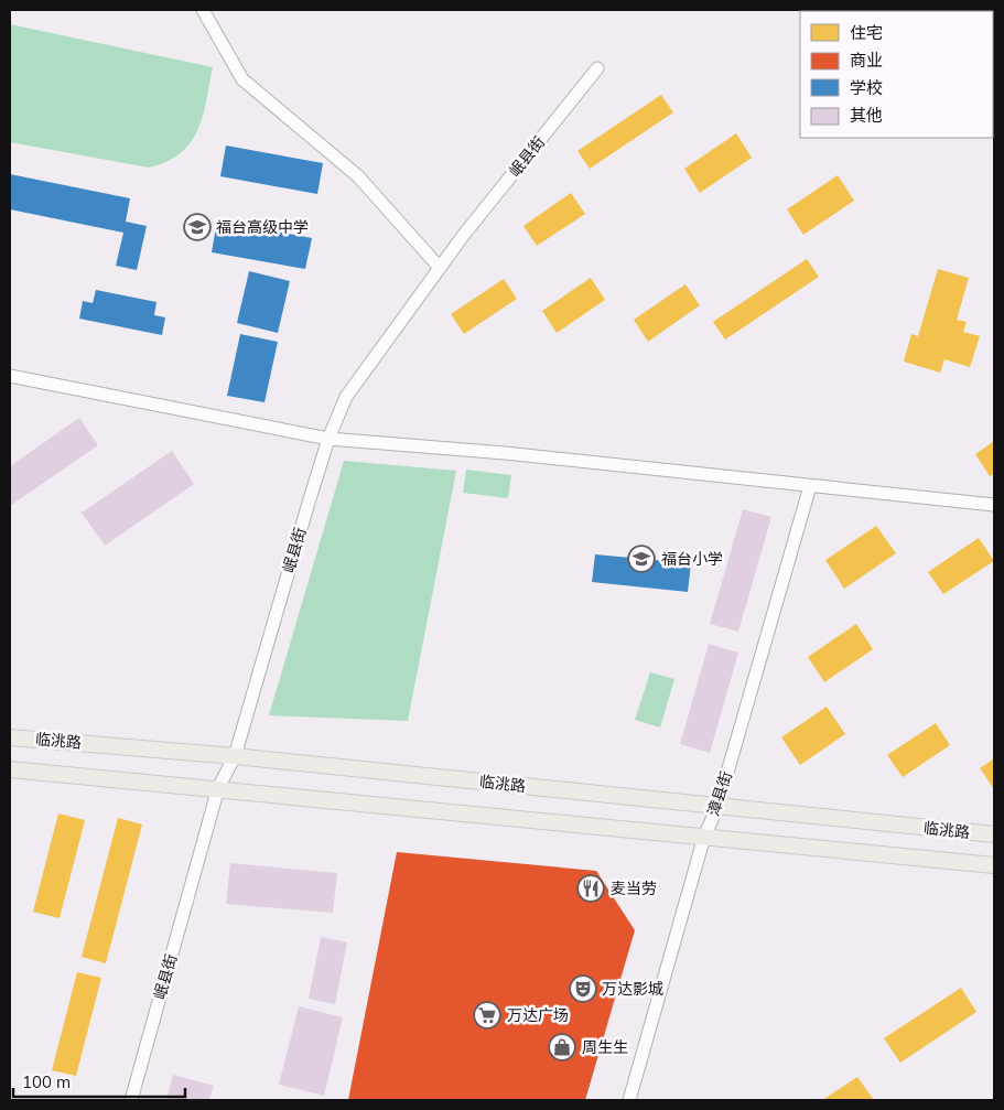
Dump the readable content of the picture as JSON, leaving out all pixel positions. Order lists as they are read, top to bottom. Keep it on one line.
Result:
{"streets":{"main road":["临洮路"],"street":["岷县街","漳县街"]},"crossings":[["岷县街","临洮路"],["临洮路","漳县街"]],"places":{"school or university":["福台高级中学","福台小学"],"restaurant":["麦当劳"],"theatre":["万达影城"],"supermarket":["万达广场"],"shop":["周生生"]},"legend":["住宅","商业","学校","其他"],"scale_bar":"100 m"}
